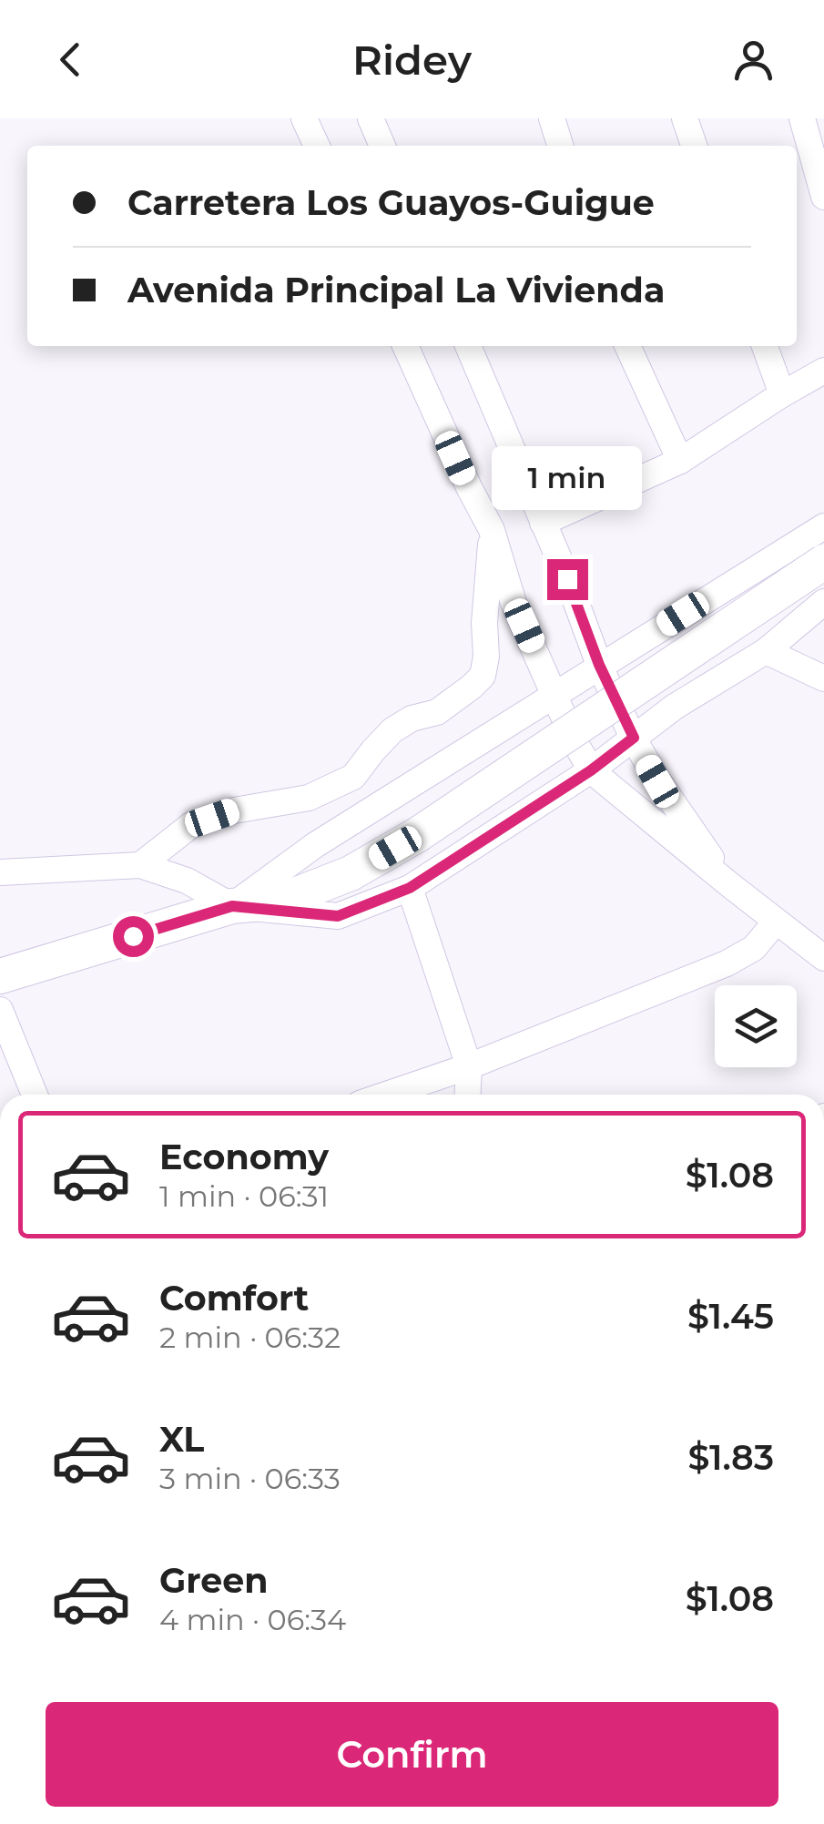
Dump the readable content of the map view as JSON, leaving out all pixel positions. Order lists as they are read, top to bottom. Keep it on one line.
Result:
{"page":{"header":"Ridey","banner":["Carretera Los Guayos-Guigue","Avenida Principal La Vivienda"],"bubble":"1 min","list":[{"name":"Economy","note":"1 min · 06:31","value":"$1.08"},{"name":"Comfort","note":"2 min · 06:32","value":"$1.45"},{"name":"XL","note":"3 min · 06:33","value":"$1.83"},{"name":"Green","note":"4 min · 06:34","value":"$1.08"}],"buttons":"Confirm"}}
